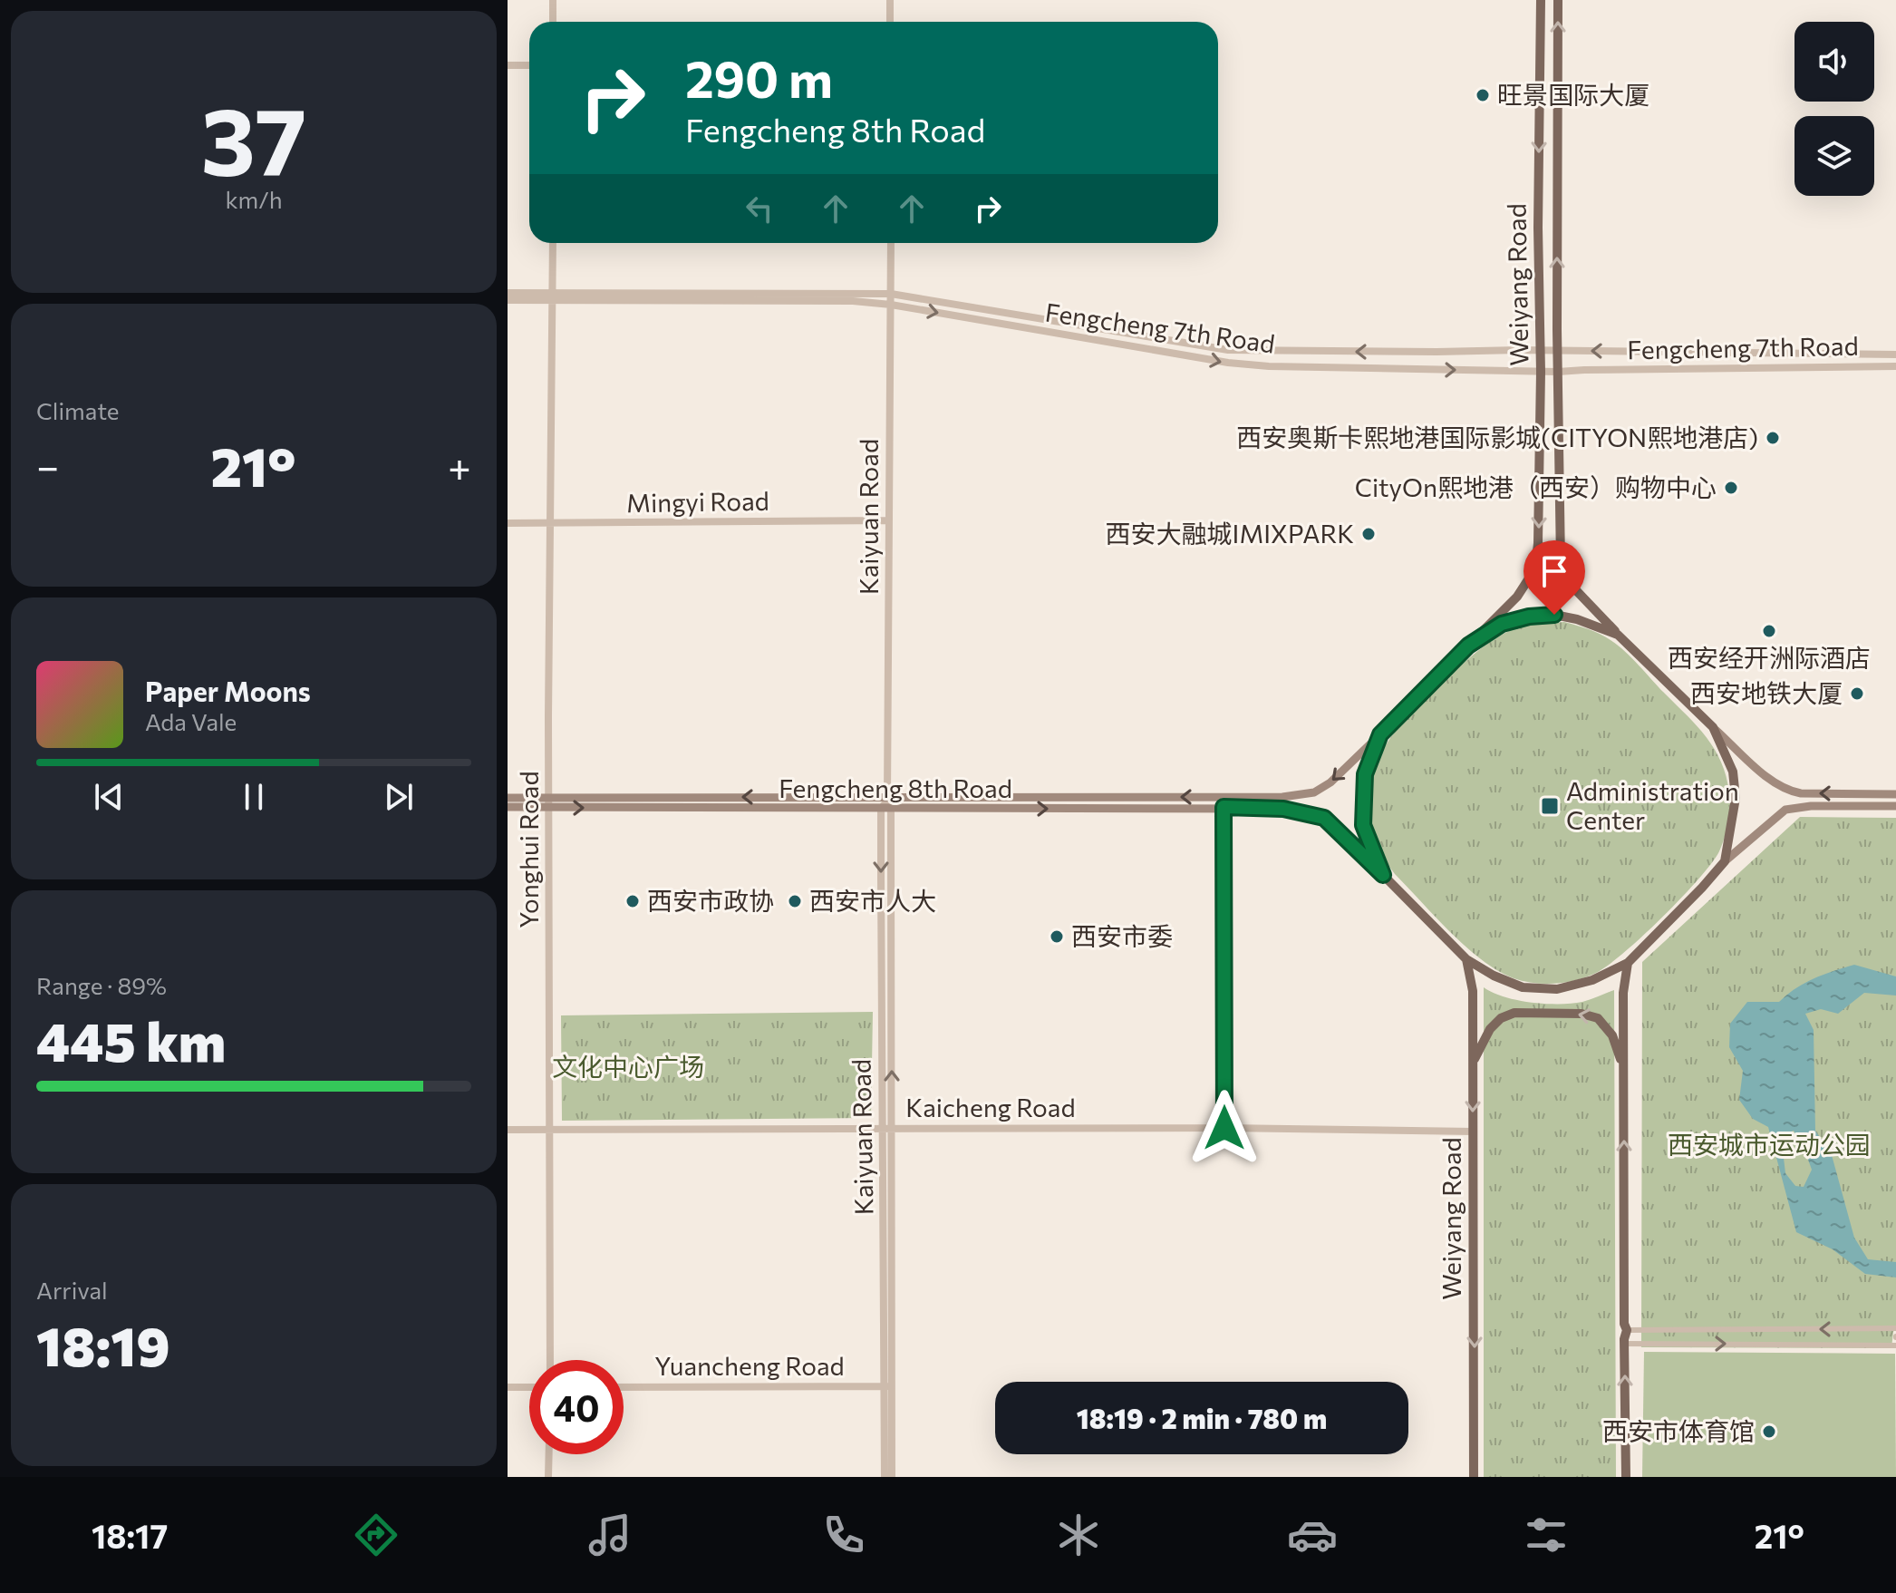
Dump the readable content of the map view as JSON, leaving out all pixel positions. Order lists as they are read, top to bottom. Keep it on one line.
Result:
{"streets":{"main road":["Weiyang Road","Fengcheng 8th Road"],"street":["Fengcheng 7th Road","Mingyi Road","Kaiyuan Road","Yonghui Road","Kaicheng Road","Yuancheng Road"]},"crossings":[["Weiyang Road","Fengcheng 7th Road"],["Weiyang Road","Kaicheng Road"],["Fengcheng 7th Road","Kaiyuan Road"],["Fengcheng 7th Road","Yonghui Road"],["Mingyi Road","Kaiyuan Road"],["Mingyi Road","Yonghui Road"],["Kaiyuan Road","Fengcheng 8th Road"],["Kaiyuan Road","Kaicheng Road"],["Kaiyuan Road","Yuancheng Road"],["Fengcheng 8th Road","Yonghui Road"],["Yonghui Road","Kaicheng Road"]],"parks":["文化中心广场","西安城市运动公园"],"places":{"other":["旺景国际大厦","西安奥斯卡熙地港国际影城(CITYON熙地港店)","CityOn熙地港（西安）购物中心","西安大融城IMIXPARK","西安经开洲际酒店","西安地铁大厦","西安市政协","西安市人大","西安市委","西安市体育馆"],"transit":["Administration Center"]},"page":{"tile":[["37","km/h"],"Climate",["Range · 89%","445 km"],["Arrival","18:19"]],"turn":["290 m","Fengcheng 8th Road"],"heat":["−","21°","+"],"song":["Paper Moons","Ada Vale"],"limit":"40","trip":"18:19 · 2 min · 780 m","tabs":["18:17","21°"]}}
